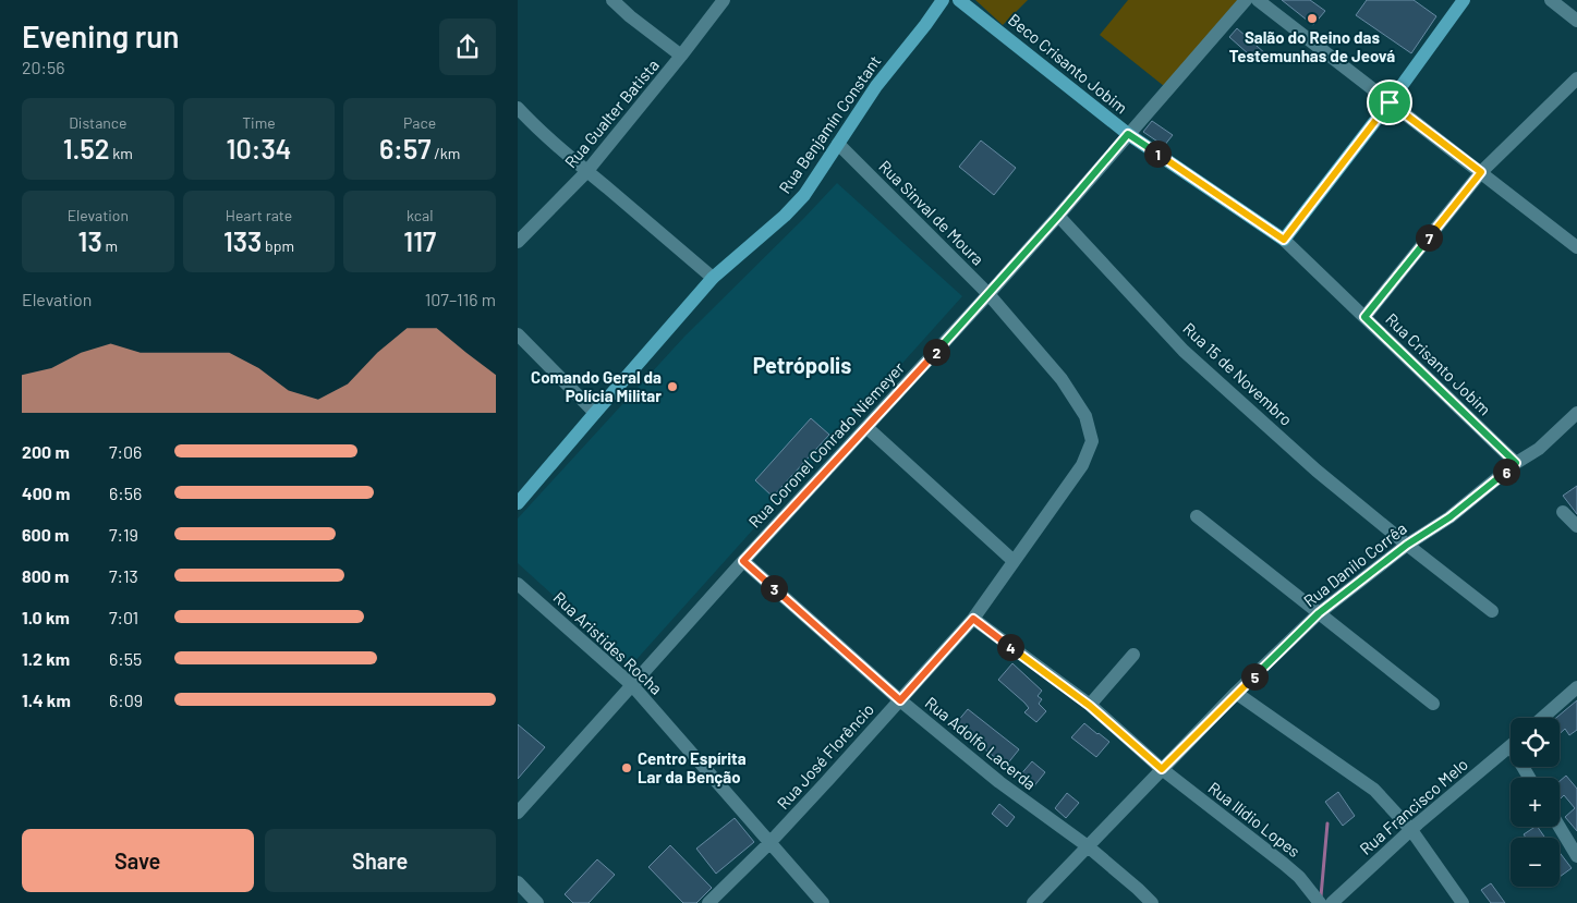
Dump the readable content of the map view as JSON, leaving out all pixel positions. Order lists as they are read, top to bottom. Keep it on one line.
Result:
{"streets":{"street":["Beco Crisanto Jobim","Rua Gualter Batista","Rua Benjamín Constant","Rua Sinval de Moura","Rua Crisanto Jobim","Rua 15 de Novembro","Rua Coronel Conrado Niemeyer","Rua Danilo Corrêa","Rua Aristides Rocha","Rua Adolfo Lacerda","Rua José Florêncio","Rua Francisco Melo","Rua Ilídio Lopes"]},"crossings":[["Beco Crisanto Jobim","Rua Crisanto Jobim"],["Beco Crisanto Jobim","Rua Coronel Conrado Niemeyer"],["Rua Benjamín Constant","Rua Sinval de Moura"],["Rua Sinval de Moura","Rua Coronel Conrado Niemeyer"],["Rua Sinval de Moura","Rua José Florêncio"],["Rua Crisanto Jobim","Rua Coronel Conrado Niemeyer"],["Rua Crisanto Jobim","Rua Danilo Corrêa"],["Rua 15 de Novembro","Rua Coronel Conrado Niemeyer"],["Rua 15 de Novembro","Rua Danilo Corrêa"],["Rua Coronel Conrado Niemeyer","Rua Aristides Rocha"],["Rua Coronel Conrado Niemeyer","Rua Adolfo Lacerda"],["Rua Danilo Corrêa","Rua Adolfo Lacerda"],["Rua Danilo Corrêa","Rua Ilídio Lopes"],["Rua Aristides Rocha","Rua José Florêncio"],["Rua Adolfo Lacerda","Rua José Florêncio"],["Rua José Florêncio","Rua Ilídio Lopes"]],"districts":["Petrópolis"],"places":["Salão do Reino das Testemunhas de Jeová","Comando Geral da Polícia Militar","Centro Espírita Lar da Benção"],"page":{"heading":["Evening run","20:56"],"stats":[["Distance","1.52 km"],["Time","10:34"],["Pace","6:57 /km"],["Elevation","13 m"],["Heart rate","133 bpm"],["kcal","117"]],"pins":["1","7","2","6","3","4","5"],"chart":["Elevation","107–116 m"],"list":[{"name":"200 m","note":"7:06"},{"name":"400 m","note":"6:56"},{"name":"600 m","note":"7:19"},{"name":"800 m","note":"7:13"},{"name":"1.0 km","note":"7:01"},{"name":"1.2 km","note":"6:55"},{"name":"1.4 km","note":"6:09"}],"map_buttons":["+","−"],"buttons":["Save","Share"]}}
